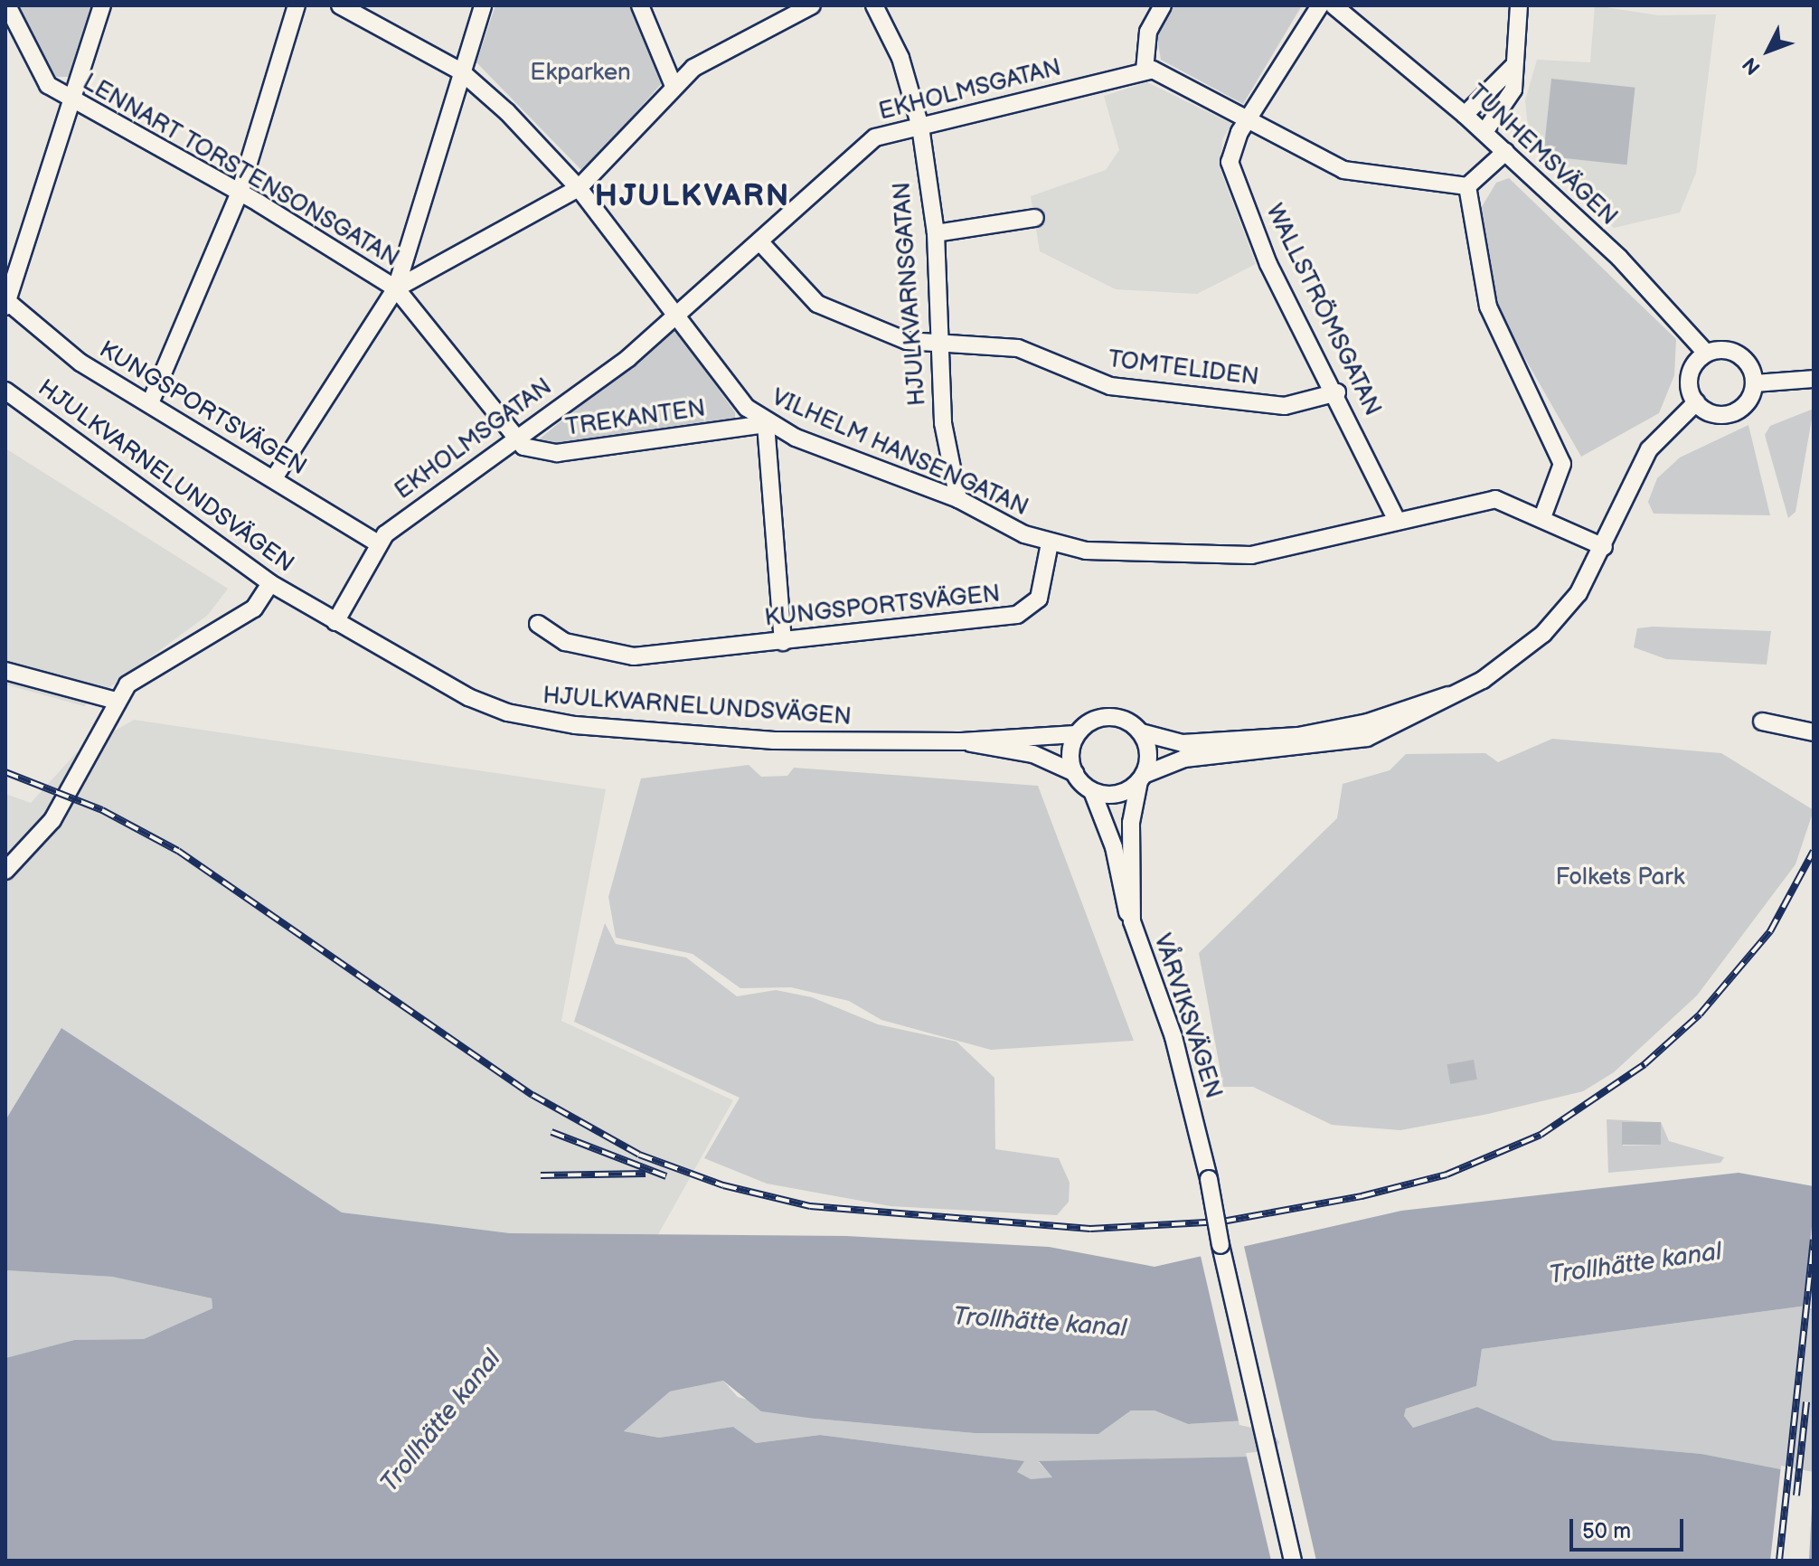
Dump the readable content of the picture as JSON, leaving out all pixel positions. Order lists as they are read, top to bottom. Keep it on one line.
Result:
{"streets":{"street":["EKHOLMSGATAN","TUNHEMSVÄGEN","LENNART TORSTENSONSGATAN","HJULKVARNSGATAN","WALLSTRÖMSGATAN","TOMTELIDEN","KUNGSPORTSVÄGEN","TREKANTEN","VILHELM HANSENGATAN","HJULKVARNELUNDSVÄGEN","VÅRVIKSVÄGEN"]},"crossings":[["EKHOLMSGATAN","LENNART TORSTENSONSGATAN"],["EKHOLMSGATAN","HJULKVARNSGATAN"],["EKHOLMSGATAN","TOMTELIDEN"],["EKHOLMSGATAN","KUNGSPORTSVÄGEN"],["EKHOLMSGATAN","TREKANTEN"],["EKHOLMSGATAN","VILHELM HANSENGATAN"],["EKHOLMSGATAN","HJULKVARNELUNDSVÄGEN"],["LENNART TORSTENSONSGATAN","TREKANTEN"],["HJULKVARNSGATAN","TOMTELIDEN"],["HJULKVARNSGATAN","VILHELM HANSENGATAN"],["WALLSTRÖMSGATAN","TOMTELIDEN"],["KUNGSPORTSVÄGEN","VILHELM HANSENGATAN"],["TREKANTEN","VILHELM HANSENGATAN"],["HJULKVARNELUNDSVÄGEN","VÅRVIKSVÄGEN"]],"districts":["HJULKVARN"],"water":["Trollhätte kanal"],"parks":["Ekparken","Folkets Park"],"scale_bar":"50 m","north":"bottom left"}
